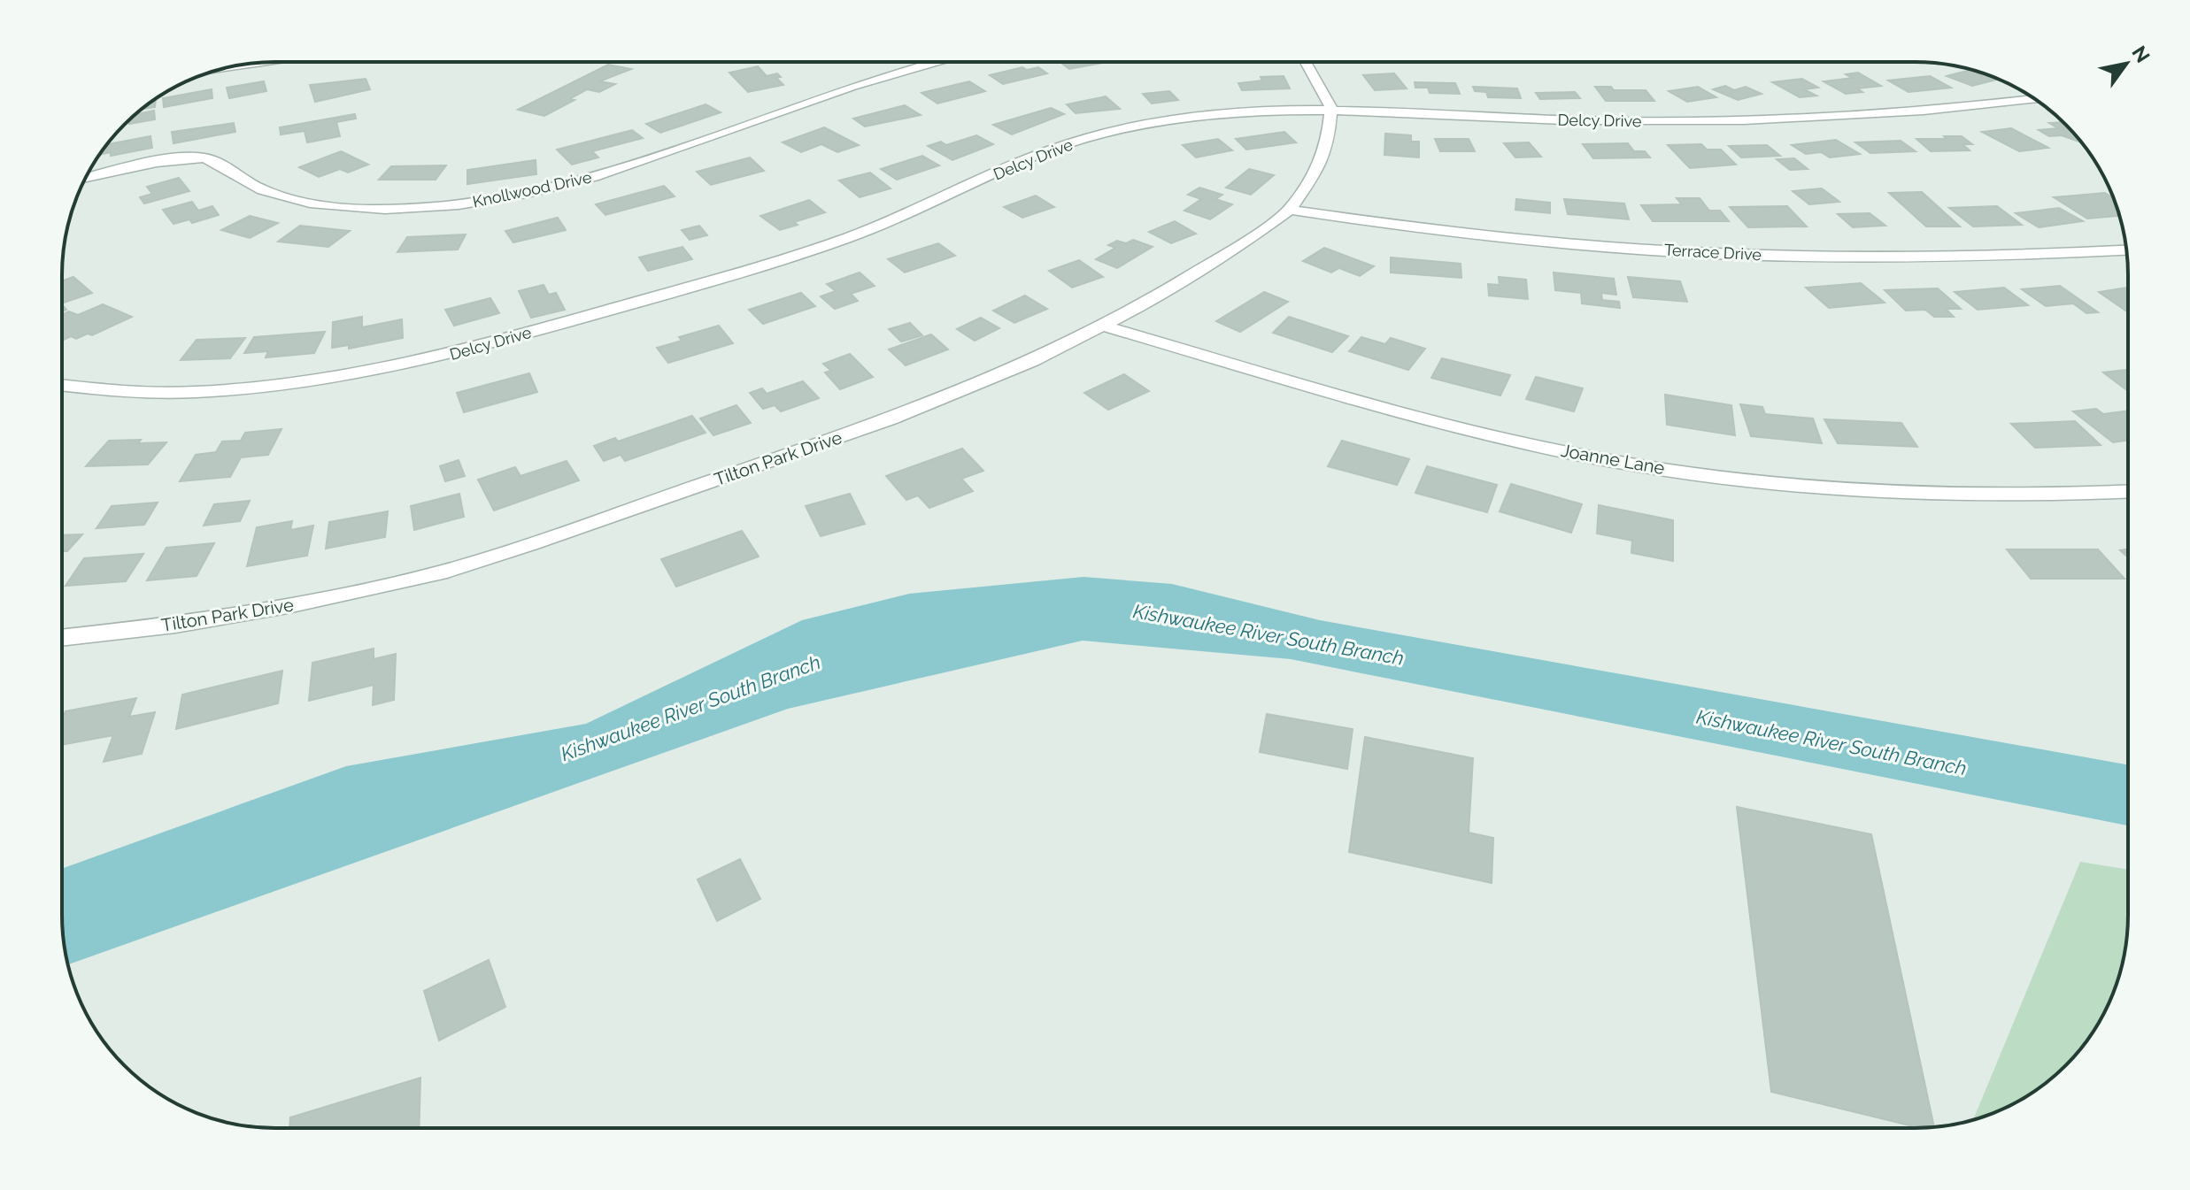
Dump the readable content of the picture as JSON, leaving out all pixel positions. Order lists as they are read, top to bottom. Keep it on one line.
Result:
{"streets":{"street":["Delcy Drive","Knollwood Drive","Terrace Drive","Tilton Park Drive","Joanne Lane"]},"crossings":[["Delcy Drive","Tilton Park Drive"],["Terrace Drive","Tilton Park Drive"],["Tilton Park Drive","Joanne Lane"]],"water":["Kishwaukee River South Branch"],"north":"top right"}
